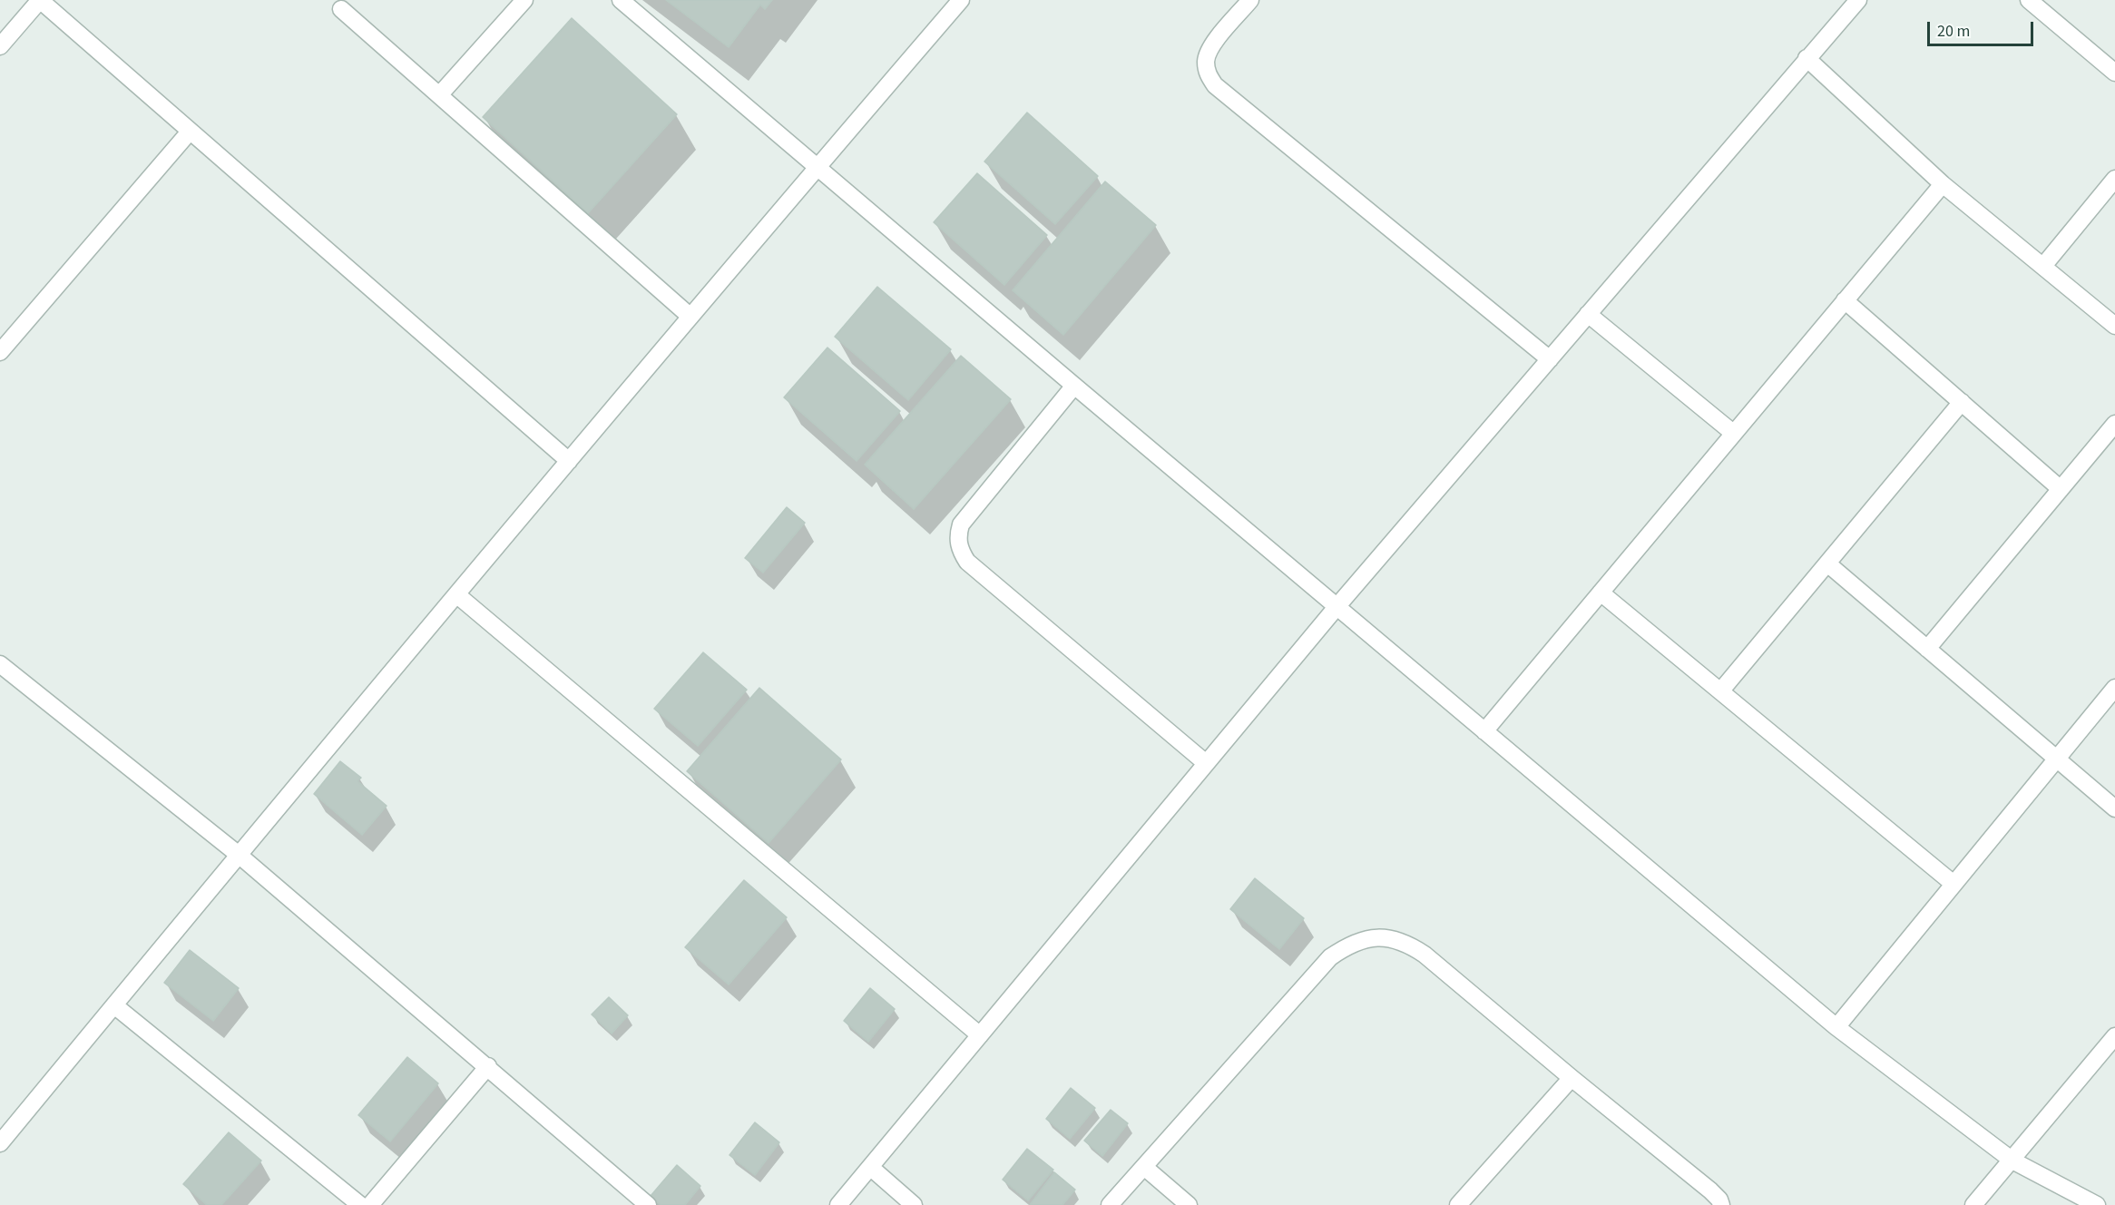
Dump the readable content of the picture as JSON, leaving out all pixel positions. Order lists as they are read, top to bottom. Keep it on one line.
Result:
{"scale_bar":"20 m"}
